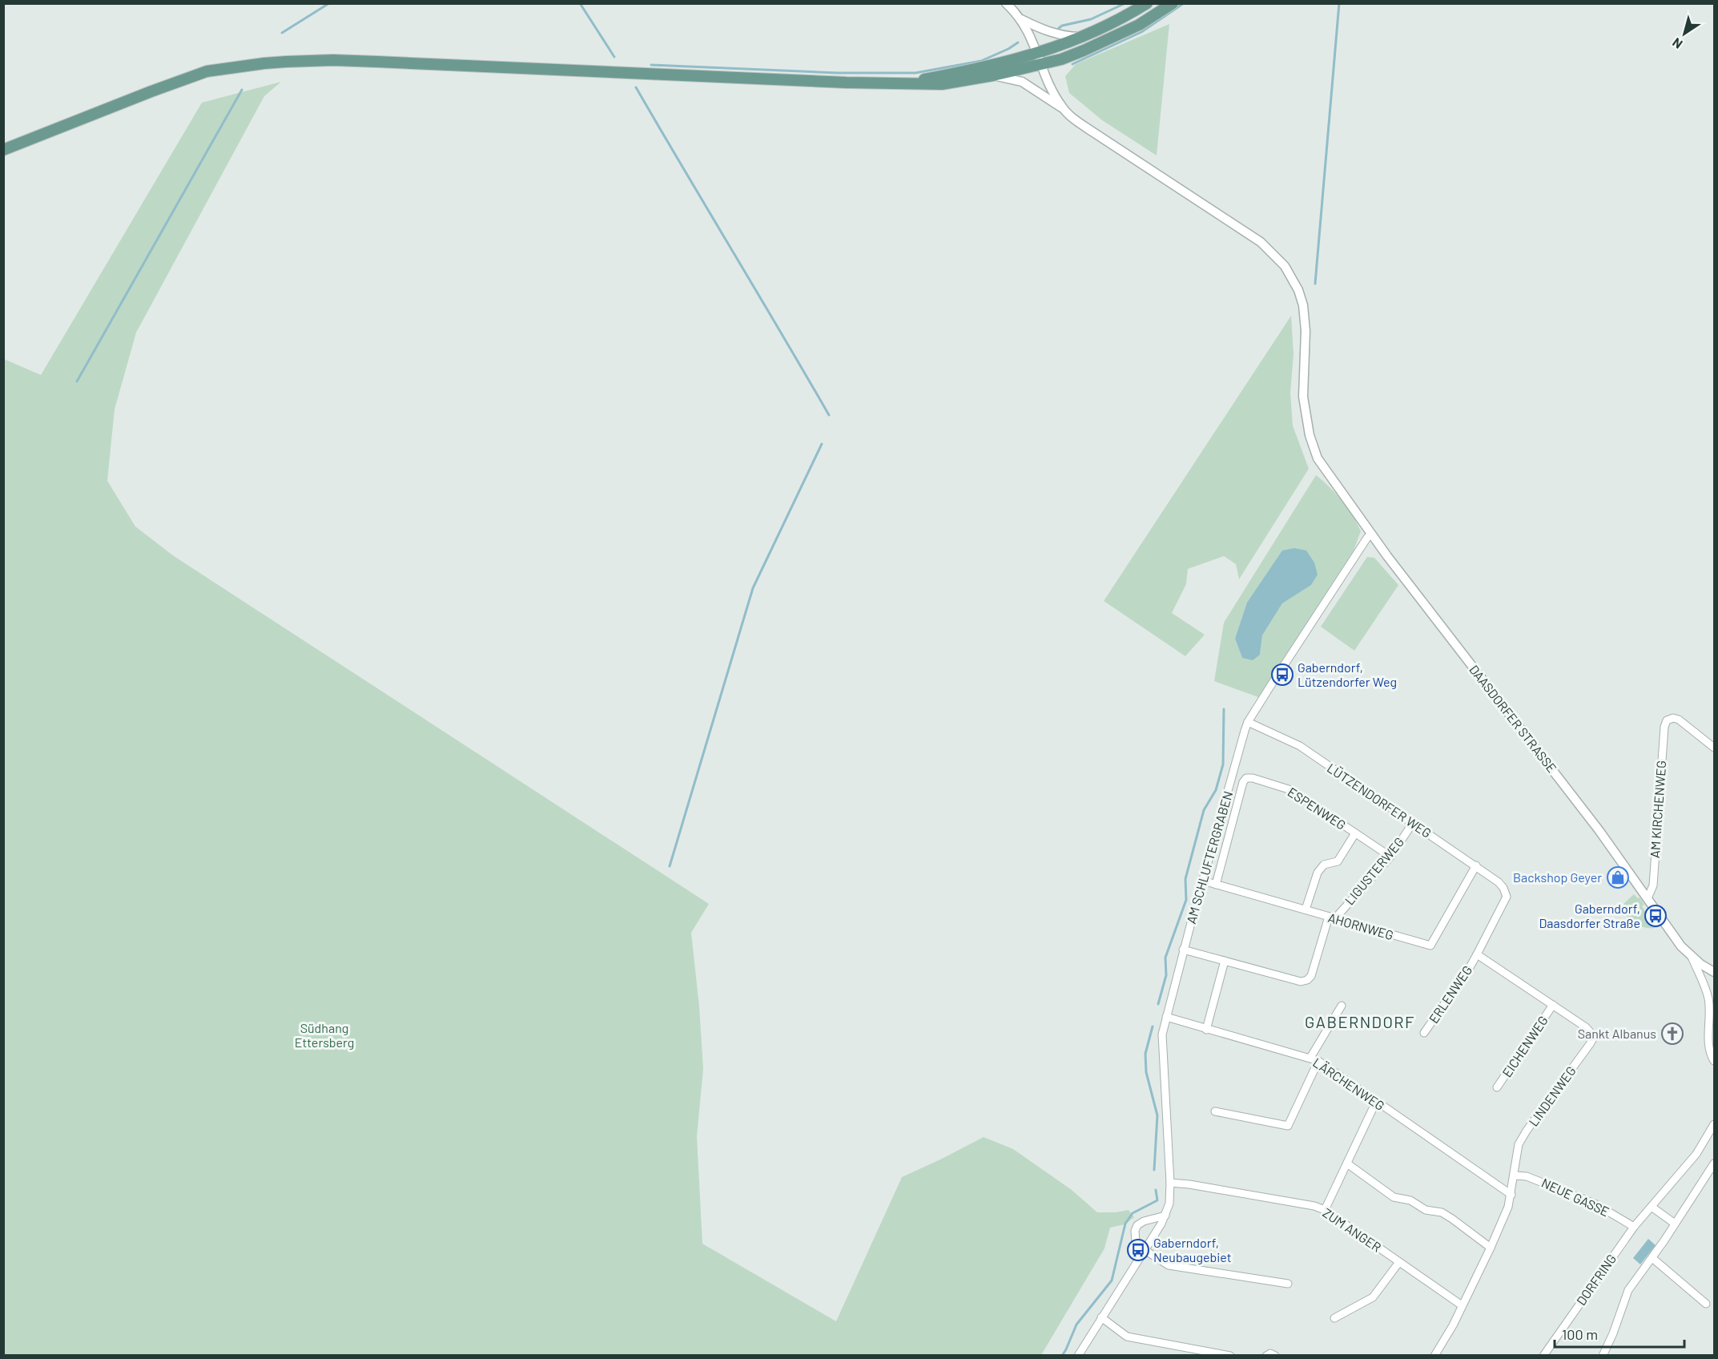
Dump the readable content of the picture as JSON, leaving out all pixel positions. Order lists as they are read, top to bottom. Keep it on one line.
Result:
{"streets":{"street":["DAASDORFER STRASSE","LÜTZENDORFER WEG","ESPENWEG","AM KIRCHENWEG","AM SCHLUFTERGRABEN","LIGUSTERWEG","AHORNWEG","ERLENWEG","EICHENWEG","LÄRCHENWEG","LINDENWEG","NEUE GASSE","ZUM ANGER","DORFRING"]},"crossings":[["DAASDORFER STRASSE","AM KIRCHENWEG"],["DAASDORFER STRASSE","AM SCHLUFTERGRABEN"],["LÜTZENDORFER WEG","AM SCHLUFTERGRABEN"],["LÜTZENDORFER WEG","LIGUSTERWEG"],["LÜTZENDORFER WEG","AHORNWEG"],["LÜTZENDORFER WEG","ERLENWEG"],["LÜTZENDORFER WEG","LINDENWEG"],["ESPENWEG","LIGUSTERWEG"],["ESPENWEG","AHORNWEG"],["AM SCHLUFTERGRABEN","AHORNWEG"],["AM SCHLUFTERGRABEN","LÄRCHENWEG"],["AM SCHLUFTERGRABEN","ZUM ANGER"],["LIGUSTERWEG","AHORNWEG"],["ERLENWEG","LINDENWEG"],["EICHENWEG","LINDENWEG"],["LÄRCHENWEG","LINDENWEG"],["LINDENWEG","NEUE GASSE"],["LINDENWEG","ZUM ANGER"],["NEUE GASSE","DORFRING"]],"districts":["GABERNDORF"],"parks":["Südhang Ettersberg"],"places":{"bus stop":["Gaberndorf, Lützendorfer Weg","Gaberndorf, Daasdorfer Straße","Gaberndorf, Neubaugebiet"],"shop":["Backshop Geyer"],"church":["Sankt Albanus"]},"scale_bar":"100 m","north":"bottom left"}
